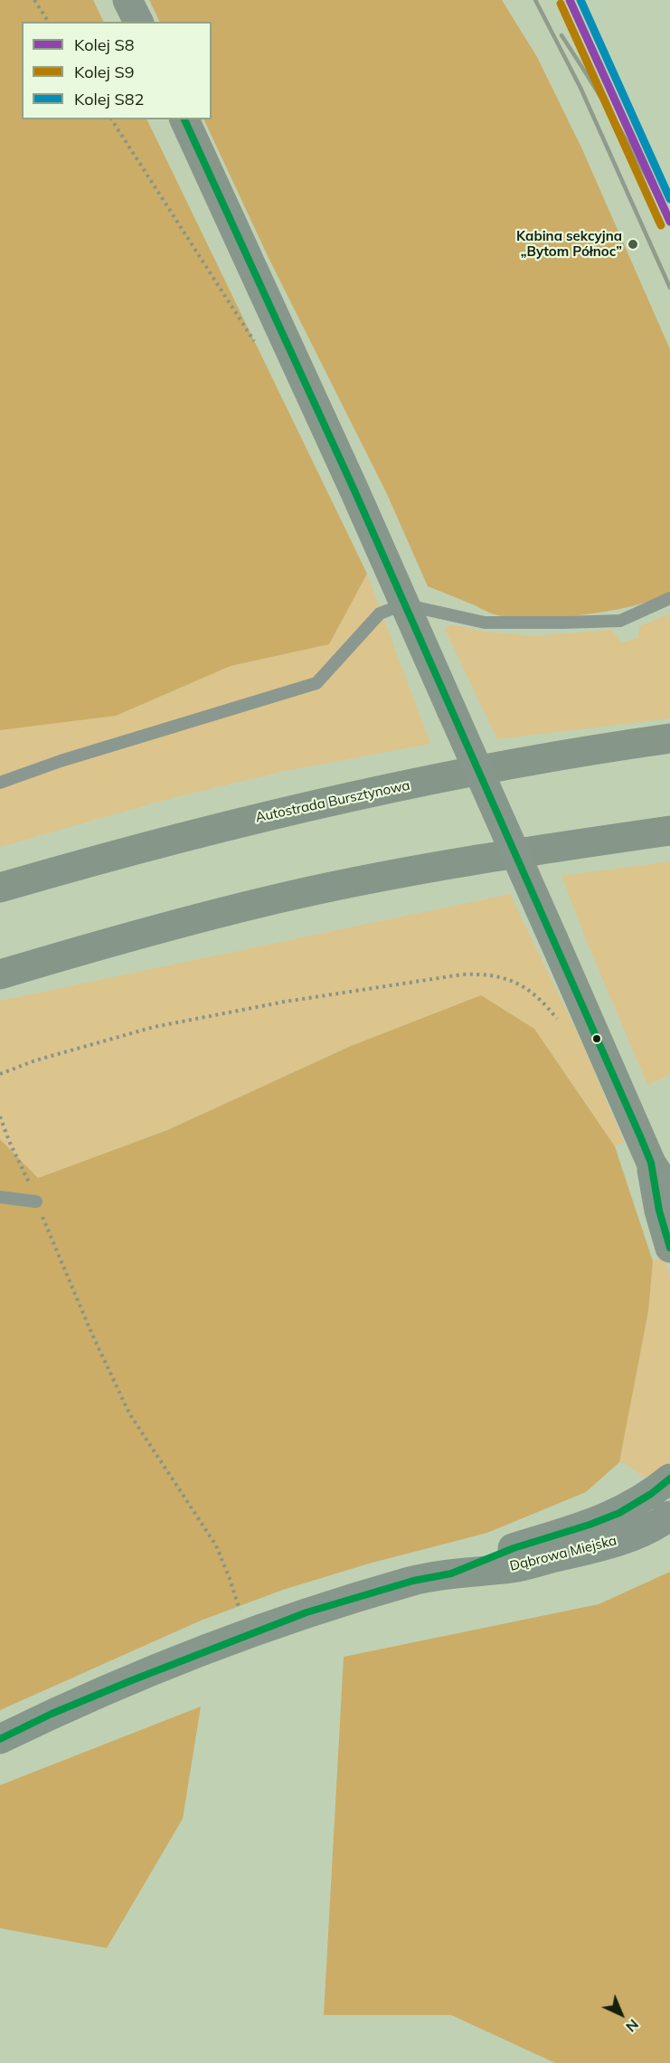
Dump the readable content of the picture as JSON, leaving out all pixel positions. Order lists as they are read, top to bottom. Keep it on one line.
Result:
{"streets":{"highway":["Autostrada Bursztynowa"],"street":["Dąbrowa Miejska"]},"places":["Kabina sekcyjna „Bytom Północ”"],"lines":["rail line S8","rail line S82","rail line S9"],"legend":["Kolej S8","Kolej S9","Kolej S82"],"north":"bottom right"}
